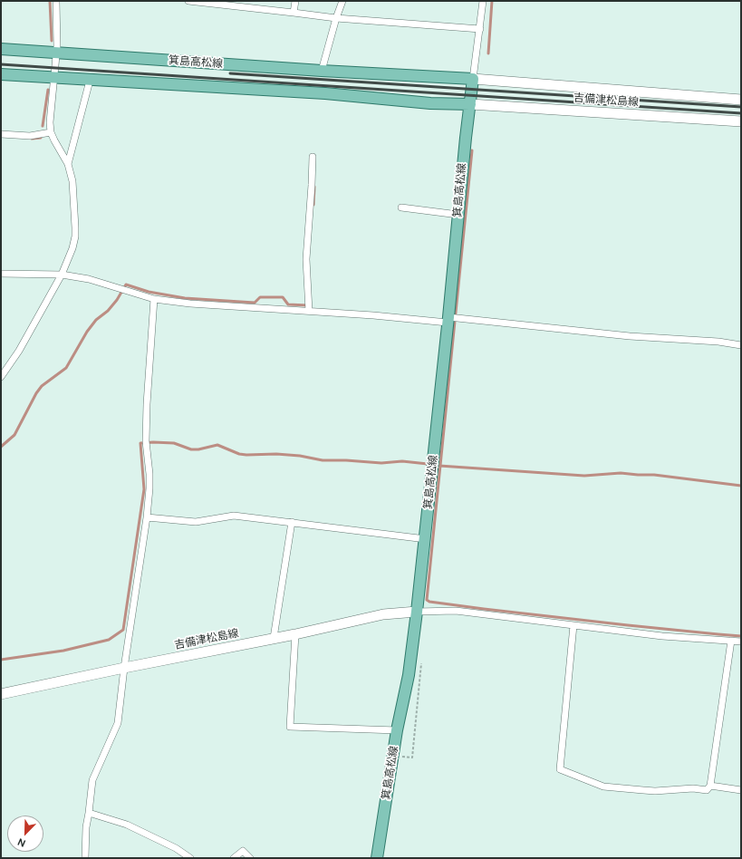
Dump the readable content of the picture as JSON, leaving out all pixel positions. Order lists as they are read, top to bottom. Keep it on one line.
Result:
{"streets":{"main road":["箕島高松線","吉備津松島線"]},"crossings":[["箕島高松線","吉備津松島線"]],"north":"bottom left"}
